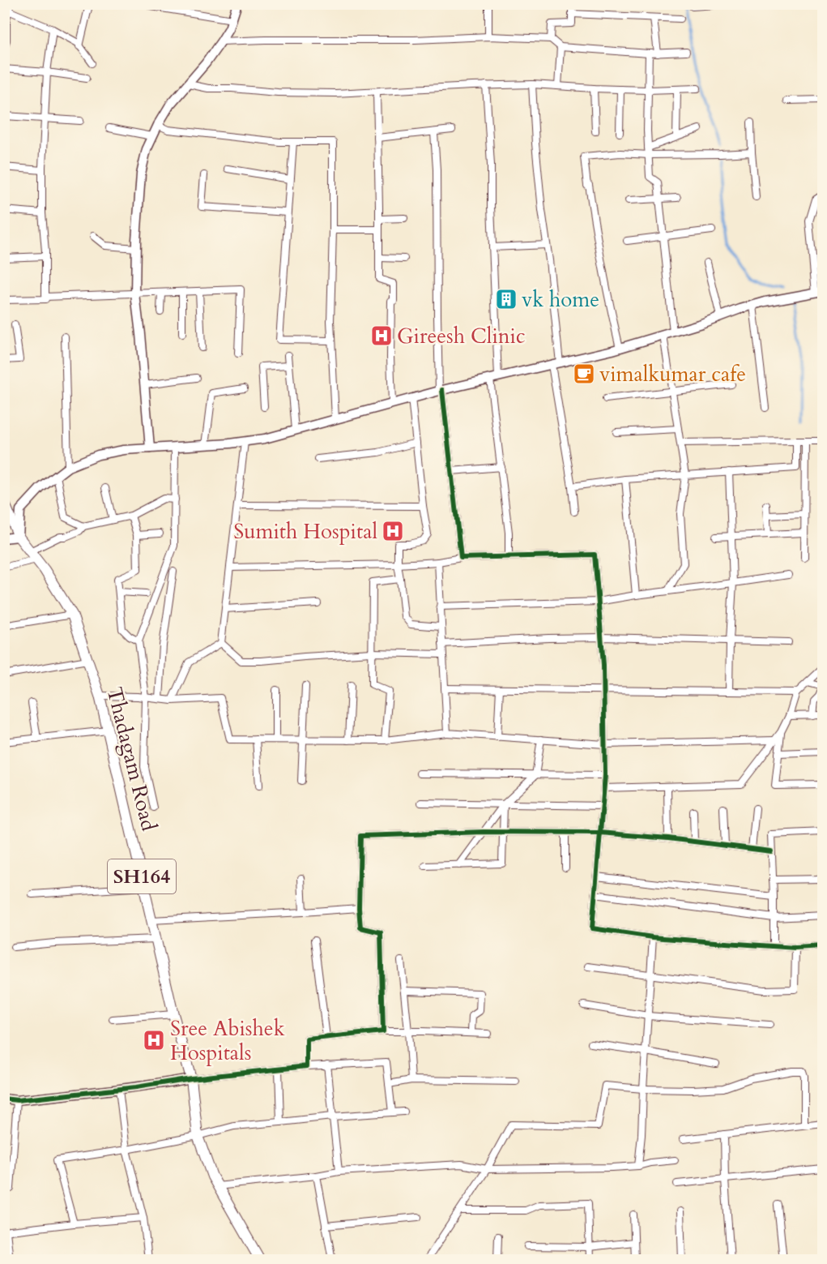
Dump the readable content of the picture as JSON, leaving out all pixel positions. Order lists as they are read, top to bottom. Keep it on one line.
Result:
{"streets":{"main road":["Thadagam Road","SH164"]},"places":{"building":["vk home"],"hospital":["Gireesh Clinic","Sumith Hospital","Sree Abishek Hospitals"],"cafe":["vimalkumar cafe"]}}
